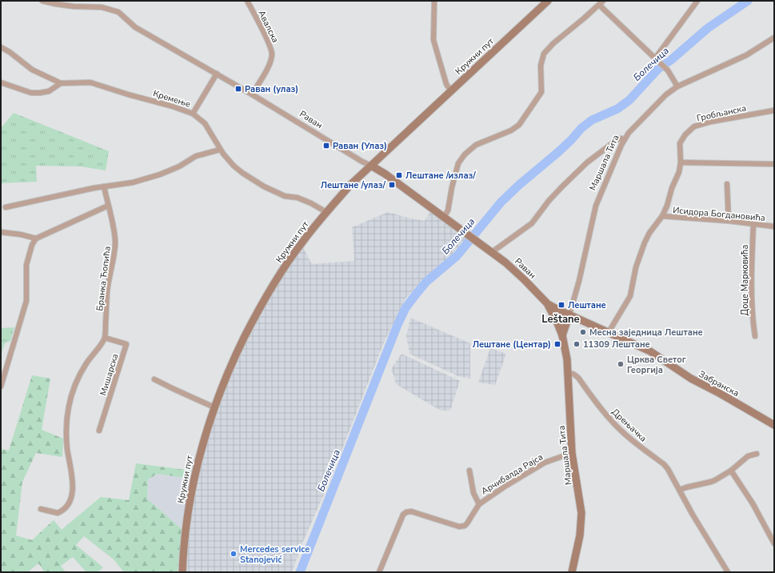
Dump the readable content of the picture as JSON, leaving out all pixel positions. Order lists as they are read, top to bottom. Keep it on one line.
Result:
{"streets":{"street":["Авалска","Кружни пут","Кремење","Гробљанска","Раван","Маршала Тита","Исидора Богдановића","Бранка Ћопића","Доце Марковића","Мишарска","Забранска","Дрењачка","Арчибалда Рајса"]},"crossings":[["Авалска","Раван"],["Кружни пут","Кремење"],["Кружни пут","Раван"],["Гробљанска","Исидора Богдановића"],["Гробљанска","Забранска"],["Раван","Маршала Тита"],["Раван","Забранска"],["Маршала Тита","Забранска"],["Маршала Тита","Дрењачка"],["Маршала Тита","Арчибалда Рајса"],["Исидора Богдановића","Доце Марковића"],["Бранка Ћопића","Мишарска"]],"districts":["Leštane"],"water":["Болечица"],"places":{"transit":["Раван (улаз)","Раван (Улаз)","Лештане /излаз/","Лештане /улаз/","Лештане","Лештане (Центар)"],"other":["Месна заједница Лештане","11309 Лештане","Црква Светог Георгија","Mercedes service Stanojević"]}}
